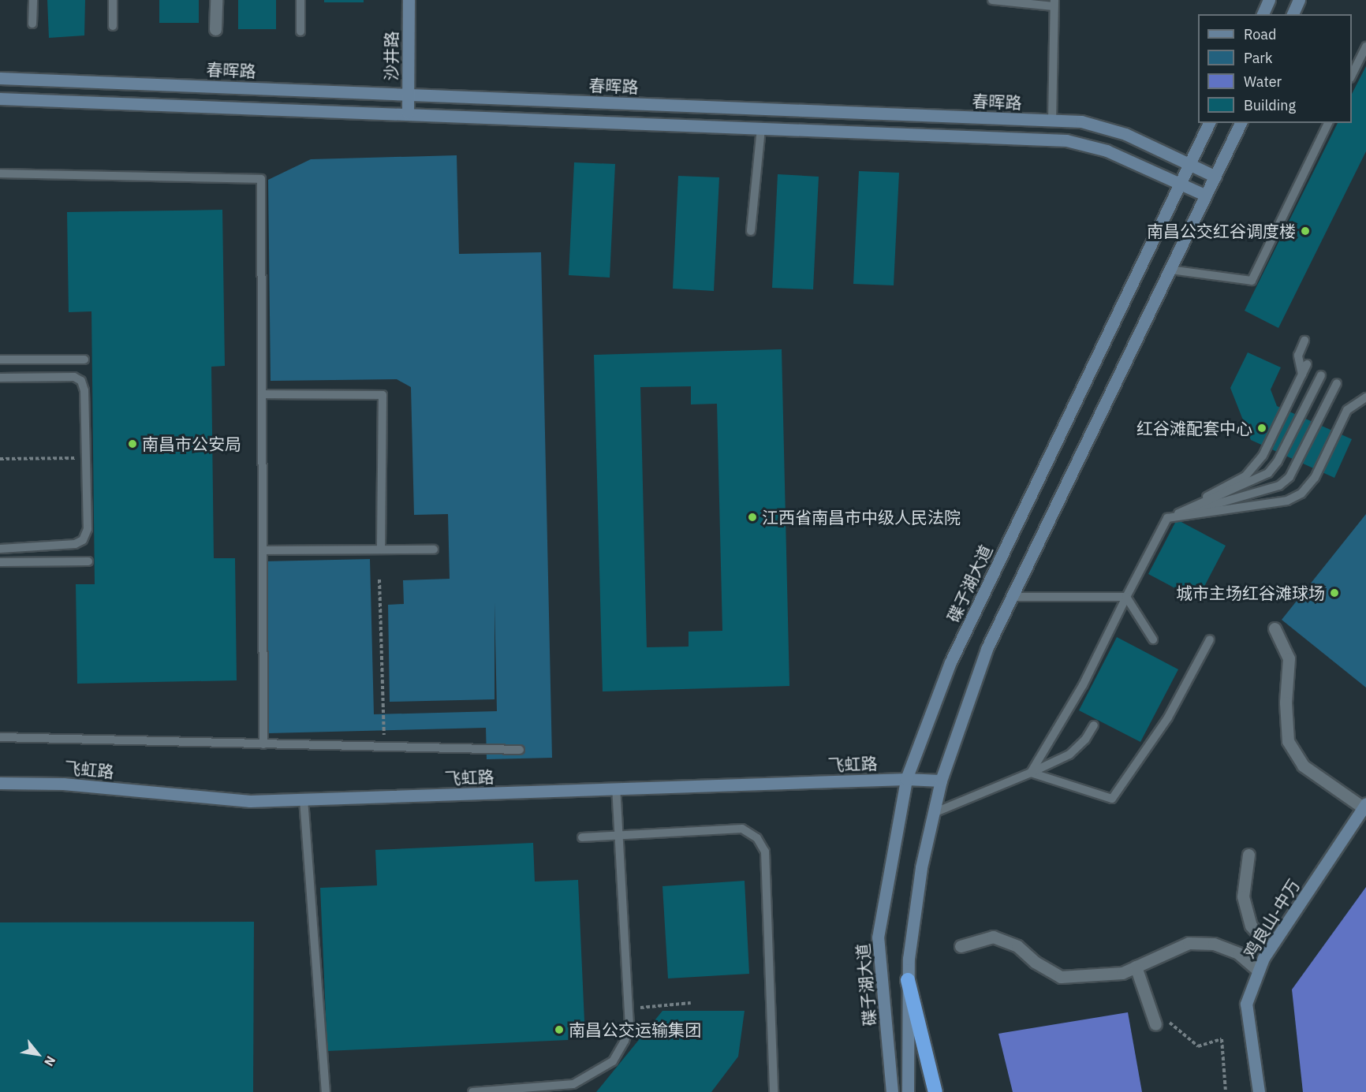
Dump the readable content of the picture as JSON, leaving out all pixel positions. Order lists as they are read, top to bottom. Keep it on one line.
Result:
{"streets":{"street":["沙井路","春晖路","碟子湖大道","飞虹路","鸡良山-中万"]},"crossings":[["沙井路","春晖路"],["春晖路","碟子湖大道"],["碟子湖大道","飞虹路"]],"places":["南昌公交红谷调度楼","红谷滩配套中心","南昌市公安局","江西省南昌市中级人民法院","城市主场红谷滩球场","南昌公交运输集团"],"legend":["Road","Park","Water","Building"],"north":"bottom right"}
